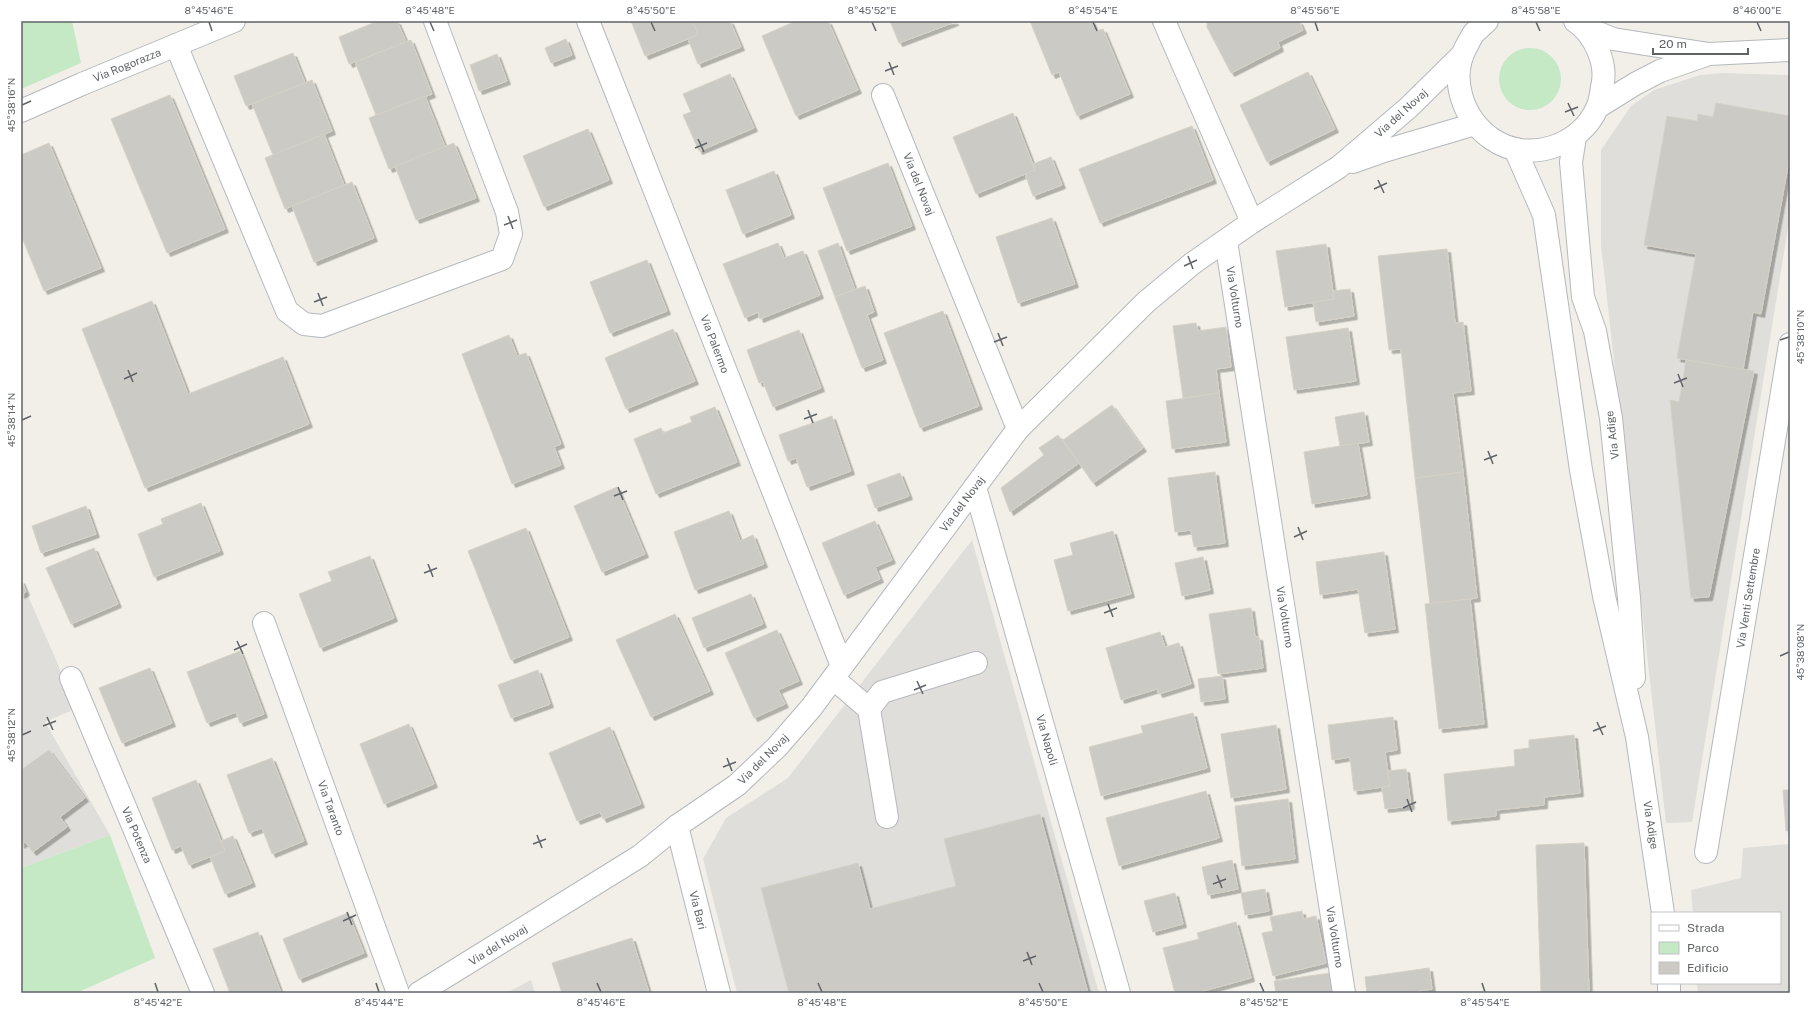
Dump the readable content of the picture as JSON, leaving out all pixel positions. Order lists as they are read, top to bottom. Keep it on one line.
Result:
{"streets":{"street":["Via Rogorazza","Via del Novaj","Via Volturno","Via Palermo","Via Adige","Via Venti Settembre","Via Napoli","Via Taranto","Via Potenza","Via Bari"]},"crossings":[["Via del Novaj","Via Volturno"],["Via del Novaj","Via Palermo"],["Via del Novaj","Via Napoli"],["Via del Novaj","Via Bari"]],"legend":["Strada","Parco","Edificio"],"scale_bar":"20 m","coordinates":["8°45'46\"E","8°45'48\"E","8°45'50\"E","8°45'52\"E","8°45'54\"E","8°45'56\"E","8°45'58\"E","8°46'00\"E","45°38'16\"N","45°38'10\"N","45°38'14\"N","45°38'08\"N","45°38'12\"N","8°45'42\"E","8°45'44\"E"]}
